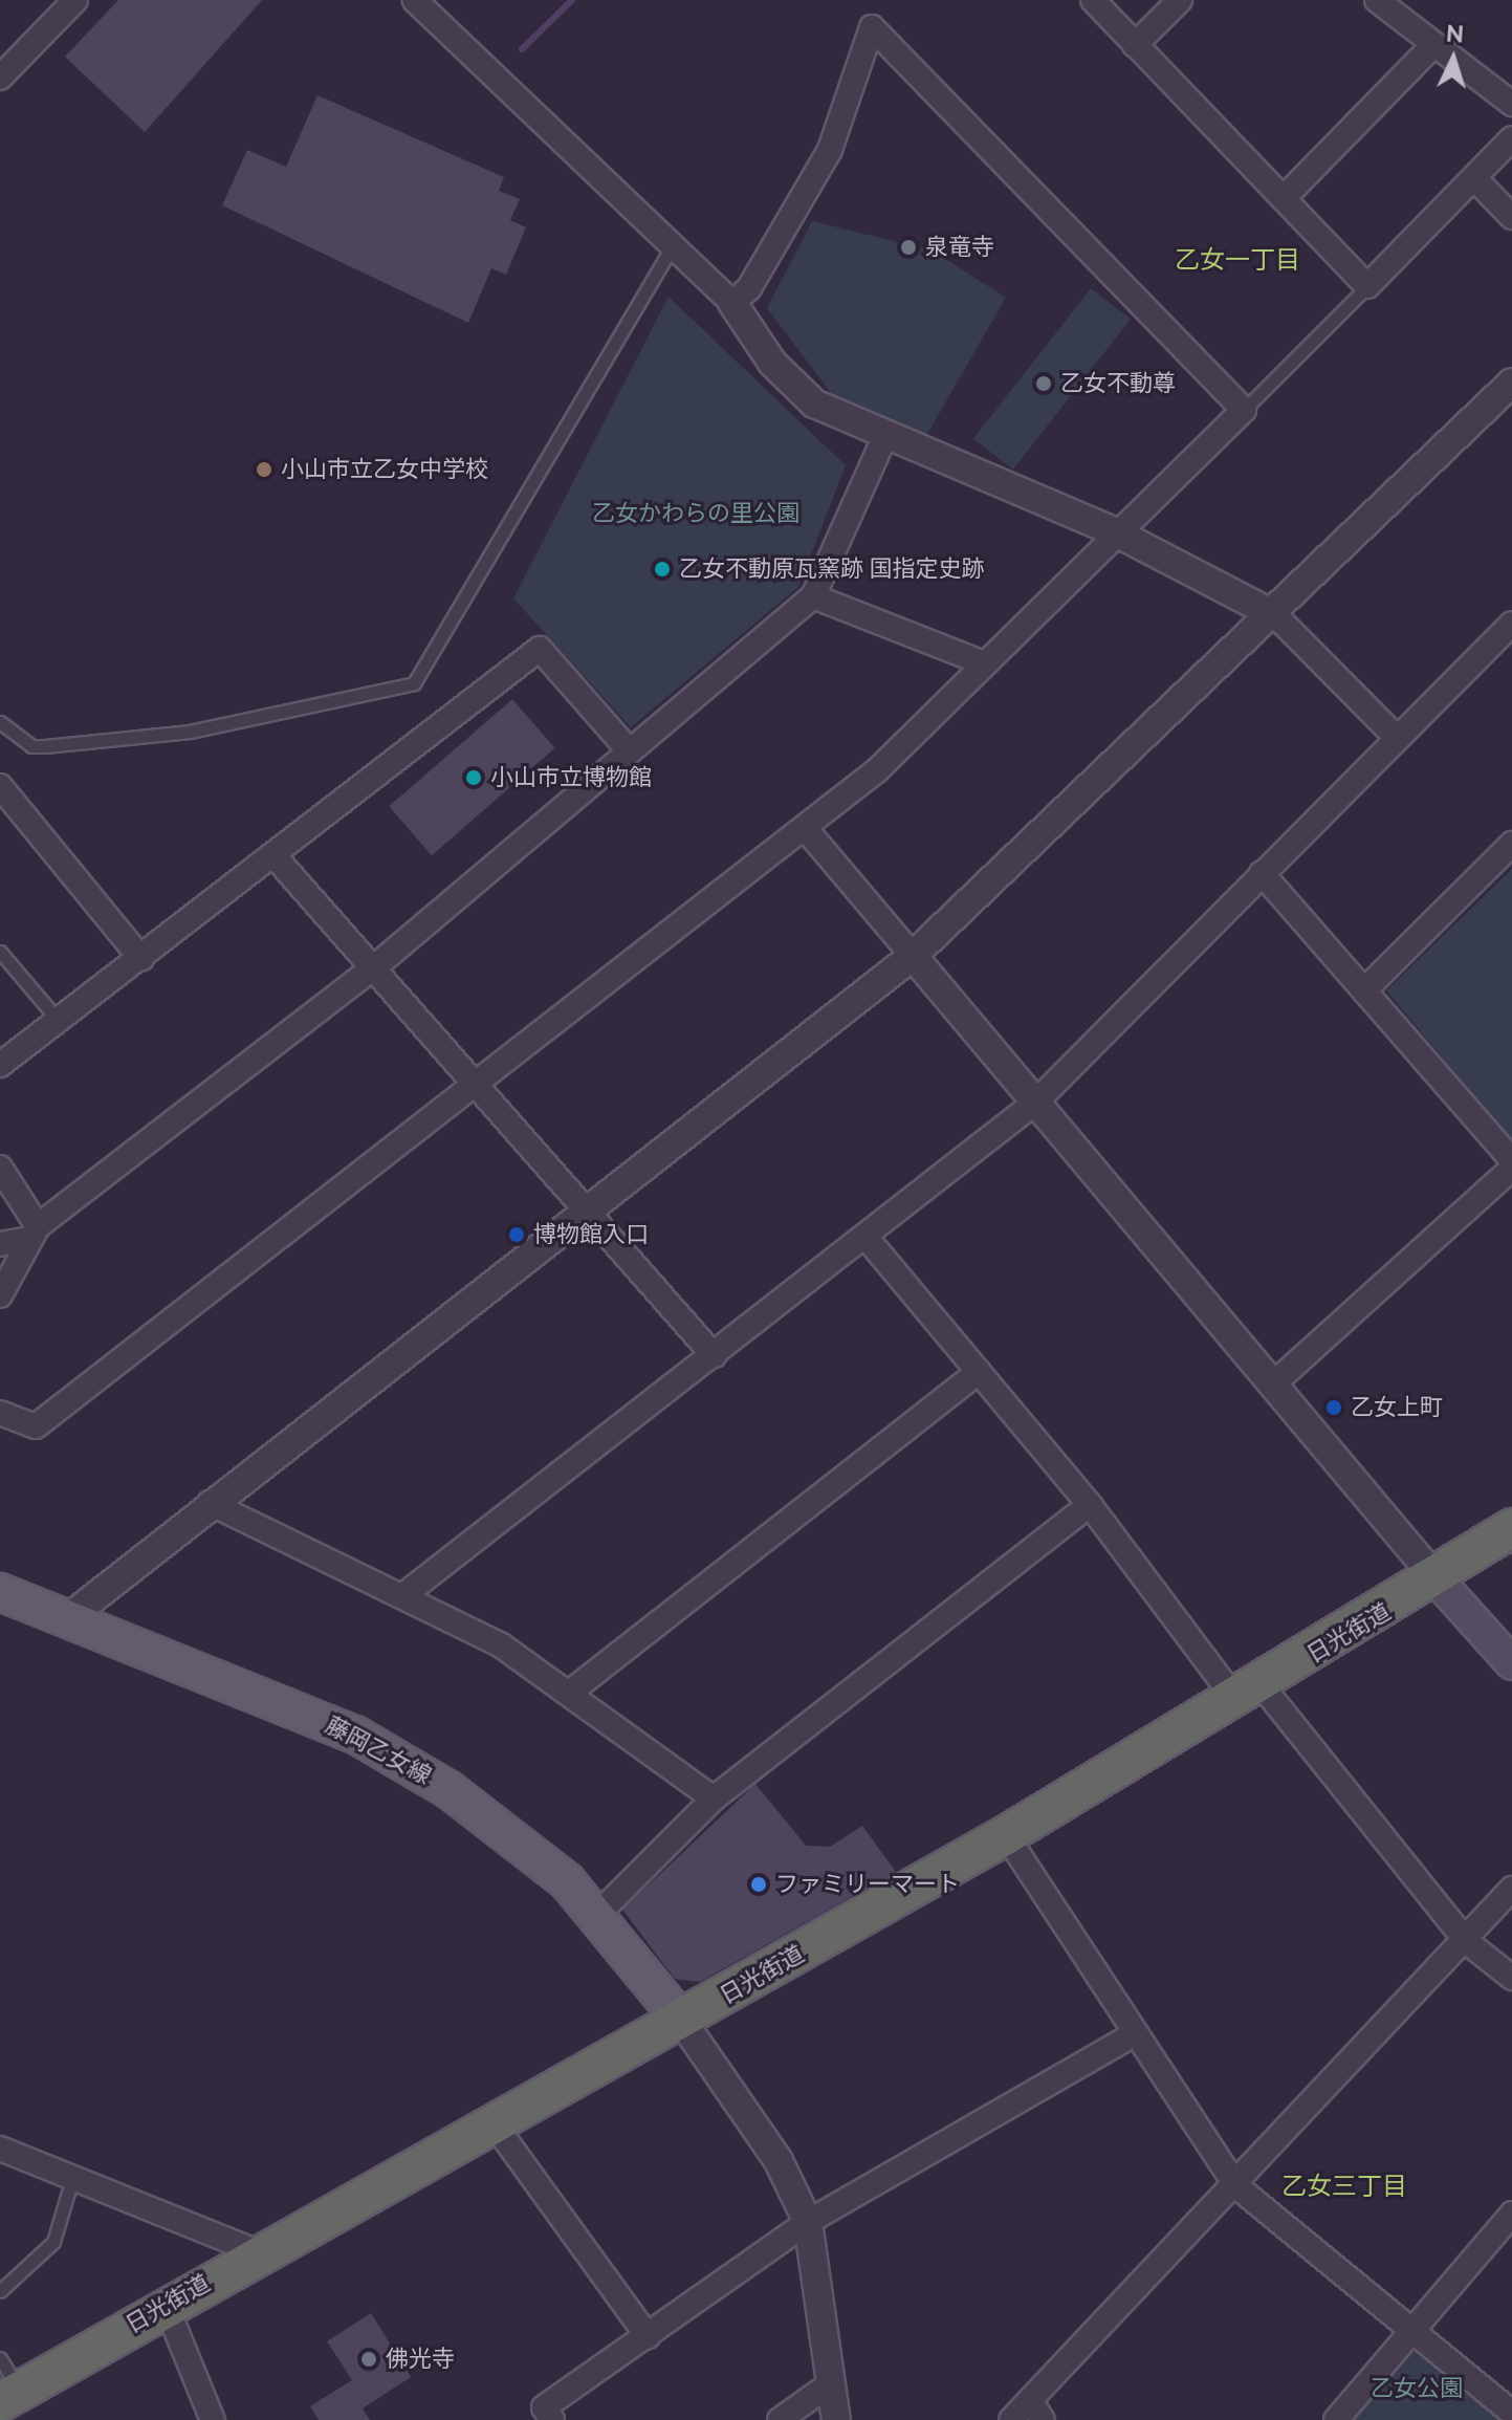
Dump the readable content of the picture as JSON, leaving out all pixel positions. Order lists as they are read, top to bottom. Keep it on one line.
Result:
{"streets":{"highway":["日光街道"],"main road":["藤岡乙女線"]},"crossings":[["日光街道","藤岡乙女線"]],"districts":["乙女一丁目","乙女三丁目"],"parks":["乙女かわらの里公園","乙女公園"],"places":["泉竜寺","乙女不動尊","小山市立乙女中学校","乙女不動原瓦窯跡 国指定史跡","小山市立博物館","博物館入口","乙女上町","ファミリーマート","佛光寺"],"north":"top"}
